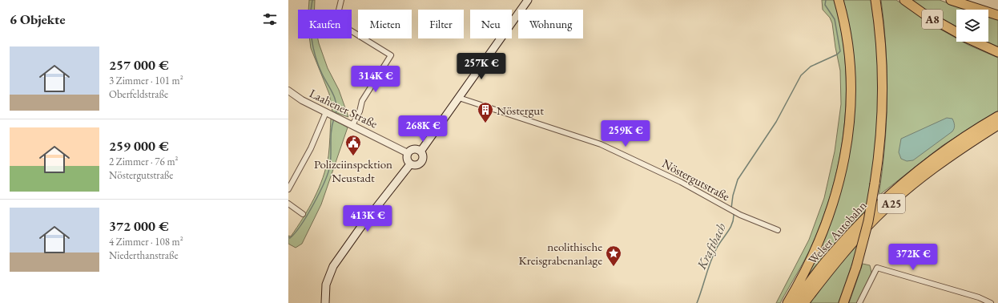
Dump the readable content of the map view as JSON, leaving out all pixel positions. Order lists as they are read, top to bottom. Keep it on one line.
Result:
{"streets":{"highway":["A8","A25","Welser Autobahn"],"street":["Laahener Straße","Nöstergutstraße"]},"water":["Kraftbach"],"places":{"building":["Nöstergut"],"public building":["Polizeiinspektion Neustadt"],"place":["neolithische Kreisgrabenanlage"]},"page":{"heading":"6 Objekte","chip":["Kaufen","Mieten","Filter","Neu","Wohnung"],"list":[{"name":"257 000 €","note":"3 Zimmer · 101 m² · Oberfeldstraße"},{"name":"259 000 €","note":"2 Zimmer · 76 m² · Nöstergutstraße"},{"name":"372 000 €","note":"4 Zimmer · 108 m² · Niederthanstraße"}],"price":["257K €","314K €","268K €","259K €","413K €","372K €"]}}
